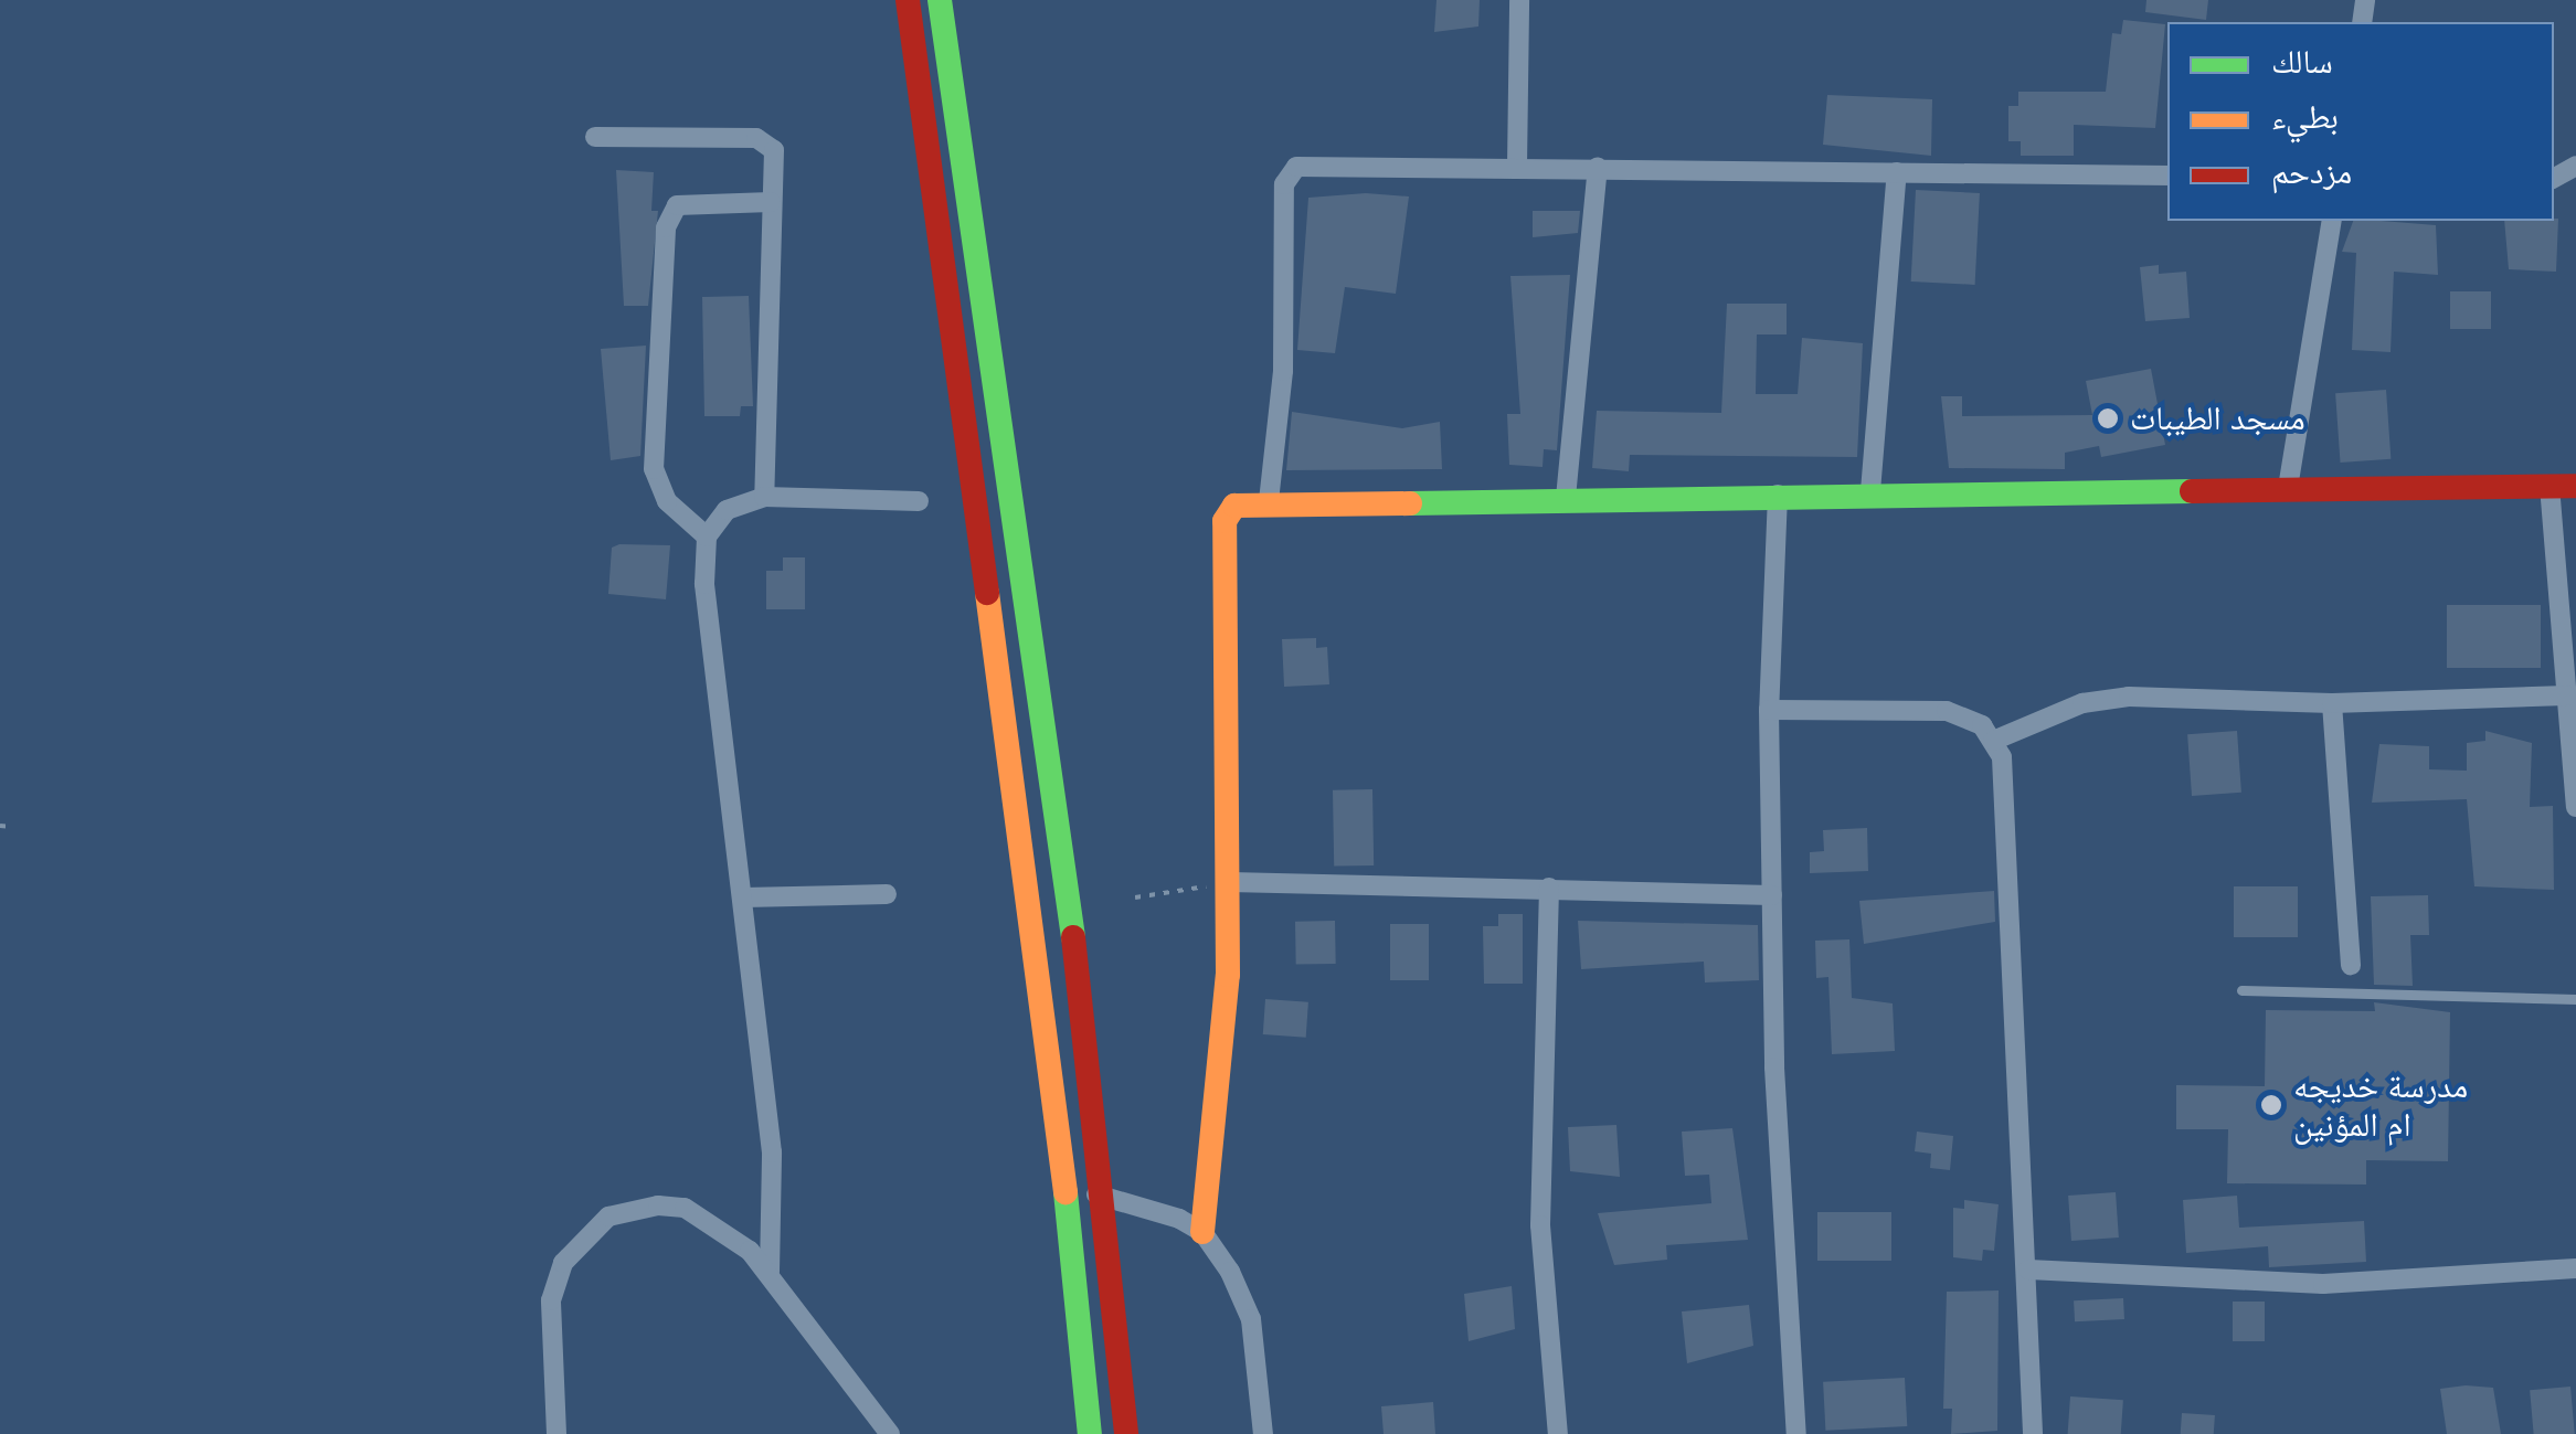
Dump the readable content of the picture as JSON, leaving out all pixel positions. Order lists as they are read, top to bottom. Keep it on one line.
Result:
{"places":["مسجد الطيبات","مدرسة خديجه ام المؤنين"],"legend":["سالك","بطيء","مزدحم"]}
